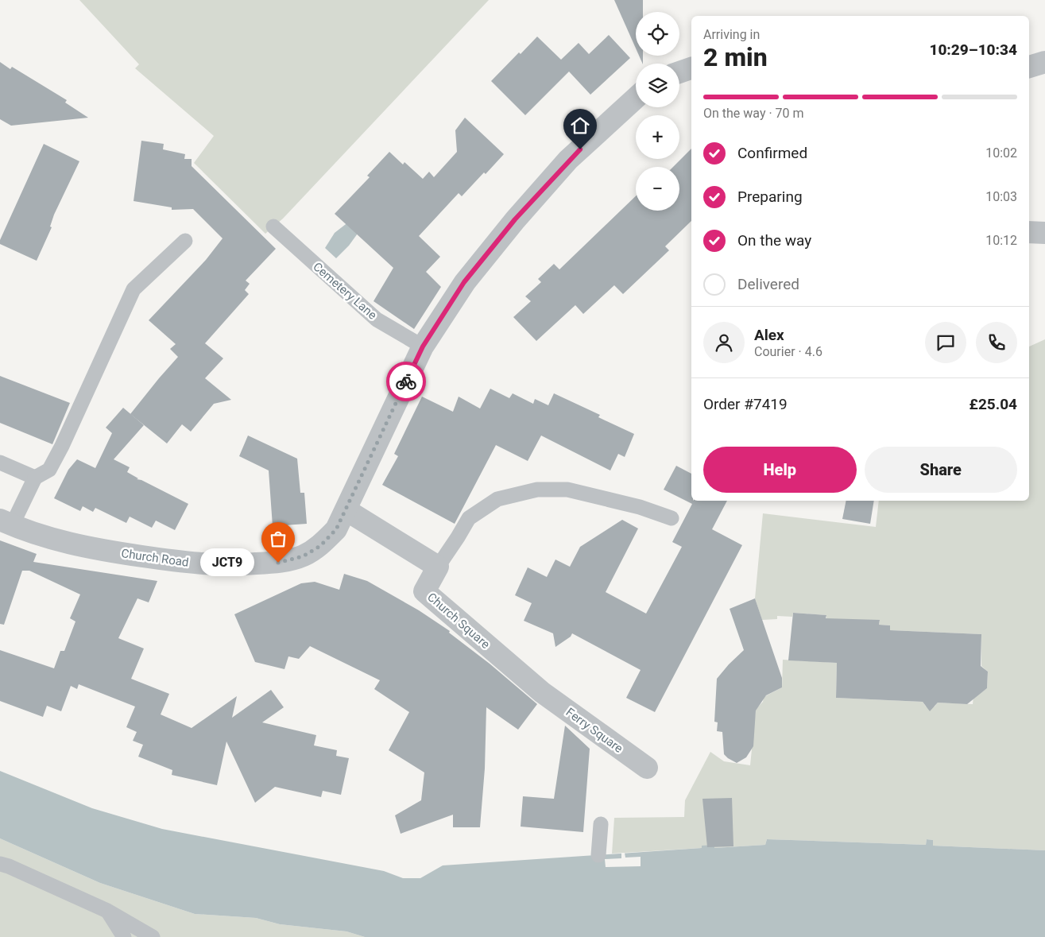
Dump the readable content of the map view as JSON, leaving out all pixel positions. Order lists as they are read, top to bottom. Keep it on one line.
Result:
{"streets":{"street":["Church Road","Church Square","Ferry Square"],"lane":["Cemetery Lane"]},"crossings":[["Cemetery Lane","Church Road"],["Church Square","Ferry Square"]],"places":["JCT9"],"page":{"map_buttons":["+","−"],"heading":["2 min","Arriving in","10:29–10:34"],"panel":["Alex","Courier · 4.6","Order #7419","£25.04"],"bar":"On the way · 70 m","list":[["Confirmed","10:02"],["Preparing","10:03"],["On the way","10:12"],"Delivered"],"buttons":["Help","Share"],"bubble":"JCT9"}}
